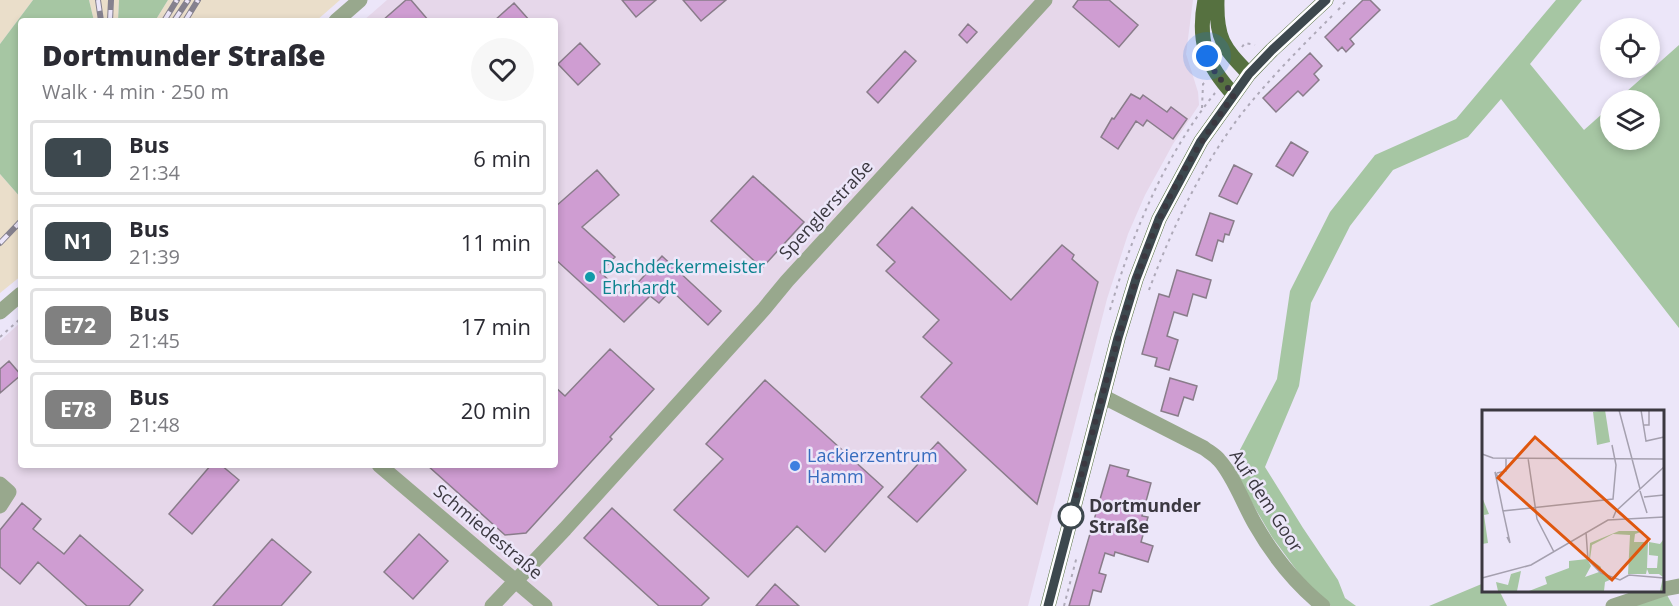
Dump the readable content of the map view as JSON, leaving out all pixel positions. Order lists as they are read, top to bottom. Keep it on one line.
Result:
{"streets":{"street":["Spenglerstraße","Auf dem Goor","Schmiedestraße"]},"crossings":[["Spenglerstraße","Schmiedestraße"]],"places":["Dachdeckermeister Ehrhardt","Lackierzentrum Hamm","Dortmunder Straße"],"lines":["bus line 1"],"page":{"heading":["Dortmunder Straße","Walk · 4 min · 250 m"],"list":[{"mark":"1","name":"Bus","note":"21:34","value":"6 min"},{"mark":"N1","name":"Bus","note":"21:39","value":"11 min"},{"mark":"E72","name":"Bus","note":"21:45","value":"17 min"},{"mark":"E78","name":"Bus","note":"21:48","value":"20 min"}]}}
